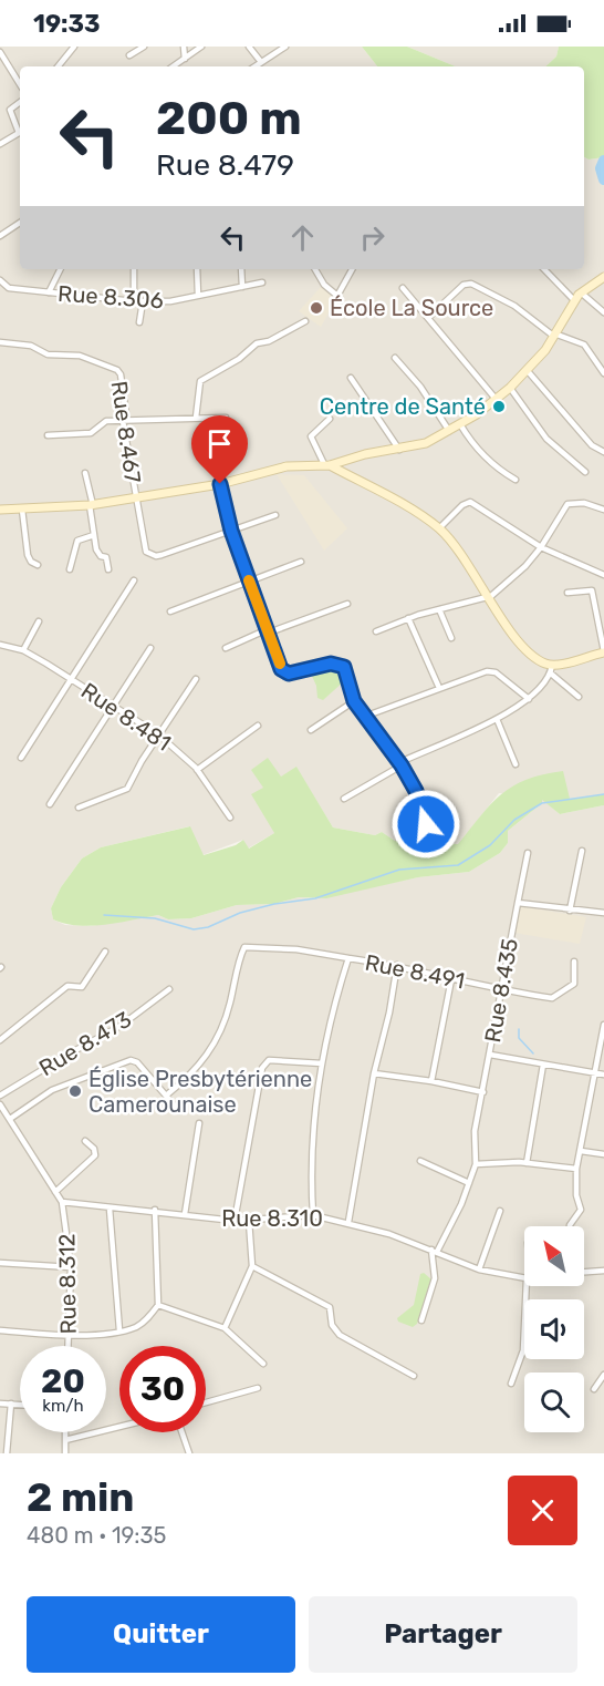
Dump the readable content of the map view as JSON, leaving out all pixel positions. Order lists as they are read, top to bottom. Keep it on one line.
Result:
{"streets":{"street":["Rue 8.306","Rue 8.467","Rue 8.481","Rue 8.491","Rue 8.435","Rue 8.473","Rue 8.310","Rue 8.312"]},"crossings":[["Rue 8.491","Rue 8.435"],["Rue 8.491","Rue 8.310"],["Rue 8.435","Rue 8.310"],["Rue 8.310","Rue 8.312"]],"places":["École La Source","Centre de Santé","Église Presbytérienne Camerounaise"],"north":"top left","page":{"status":"19:33","turn":["200 m","Rue 8.479"],"speed":"20 km/h","limit":"30","heading":["2 min","480 m · 19:35"],"buttons":["Quitter","Partager"]}}
